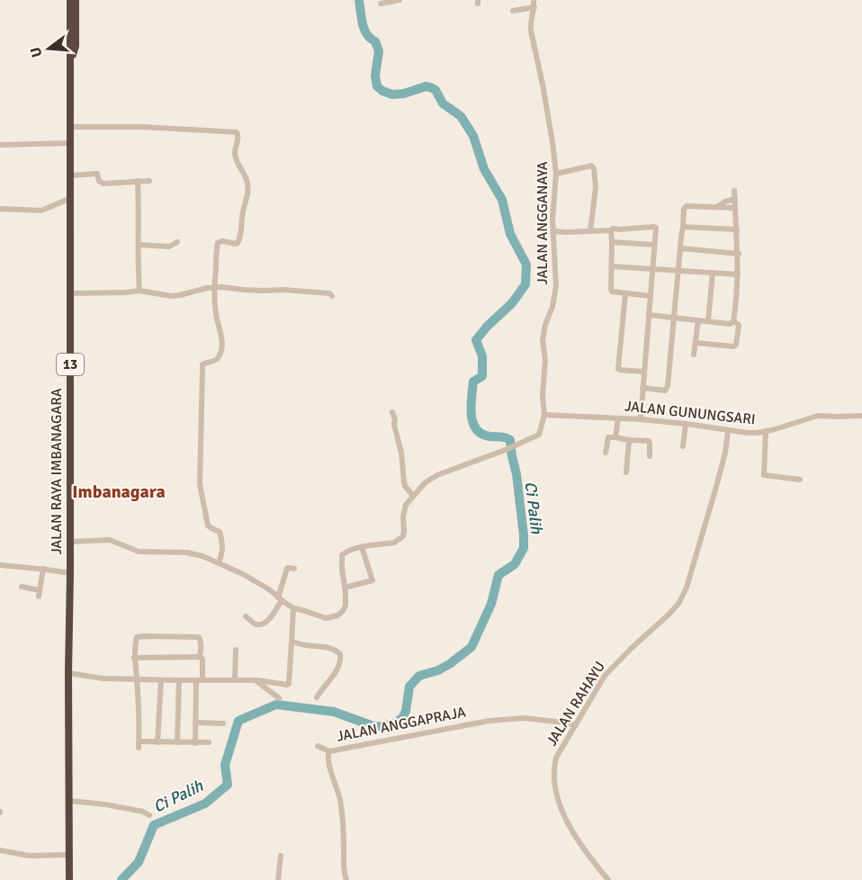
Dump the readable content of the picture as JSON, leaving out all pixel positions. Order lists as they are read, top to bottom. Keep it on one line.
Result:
{"streets":{"highway":["13","JALAN RAYA IMBANAGARA"],"street":["JALAN ANGGANAYA","JALAN GUNUNGSARI","JALAN RAHAYU","JALAN ANGGAPRAJA"]},"crossings":[["JALAN ANGGANAYA","JALAN GUNUNGSARI"],["JALAN GUNUNGSARI","JALAN RAHAYU"],["JALAN RAHAYU","JALAN ANGGAPRAJA"]],"districts":["Imbanagara"],"water":["Ci Palih"],"north":"left"}
